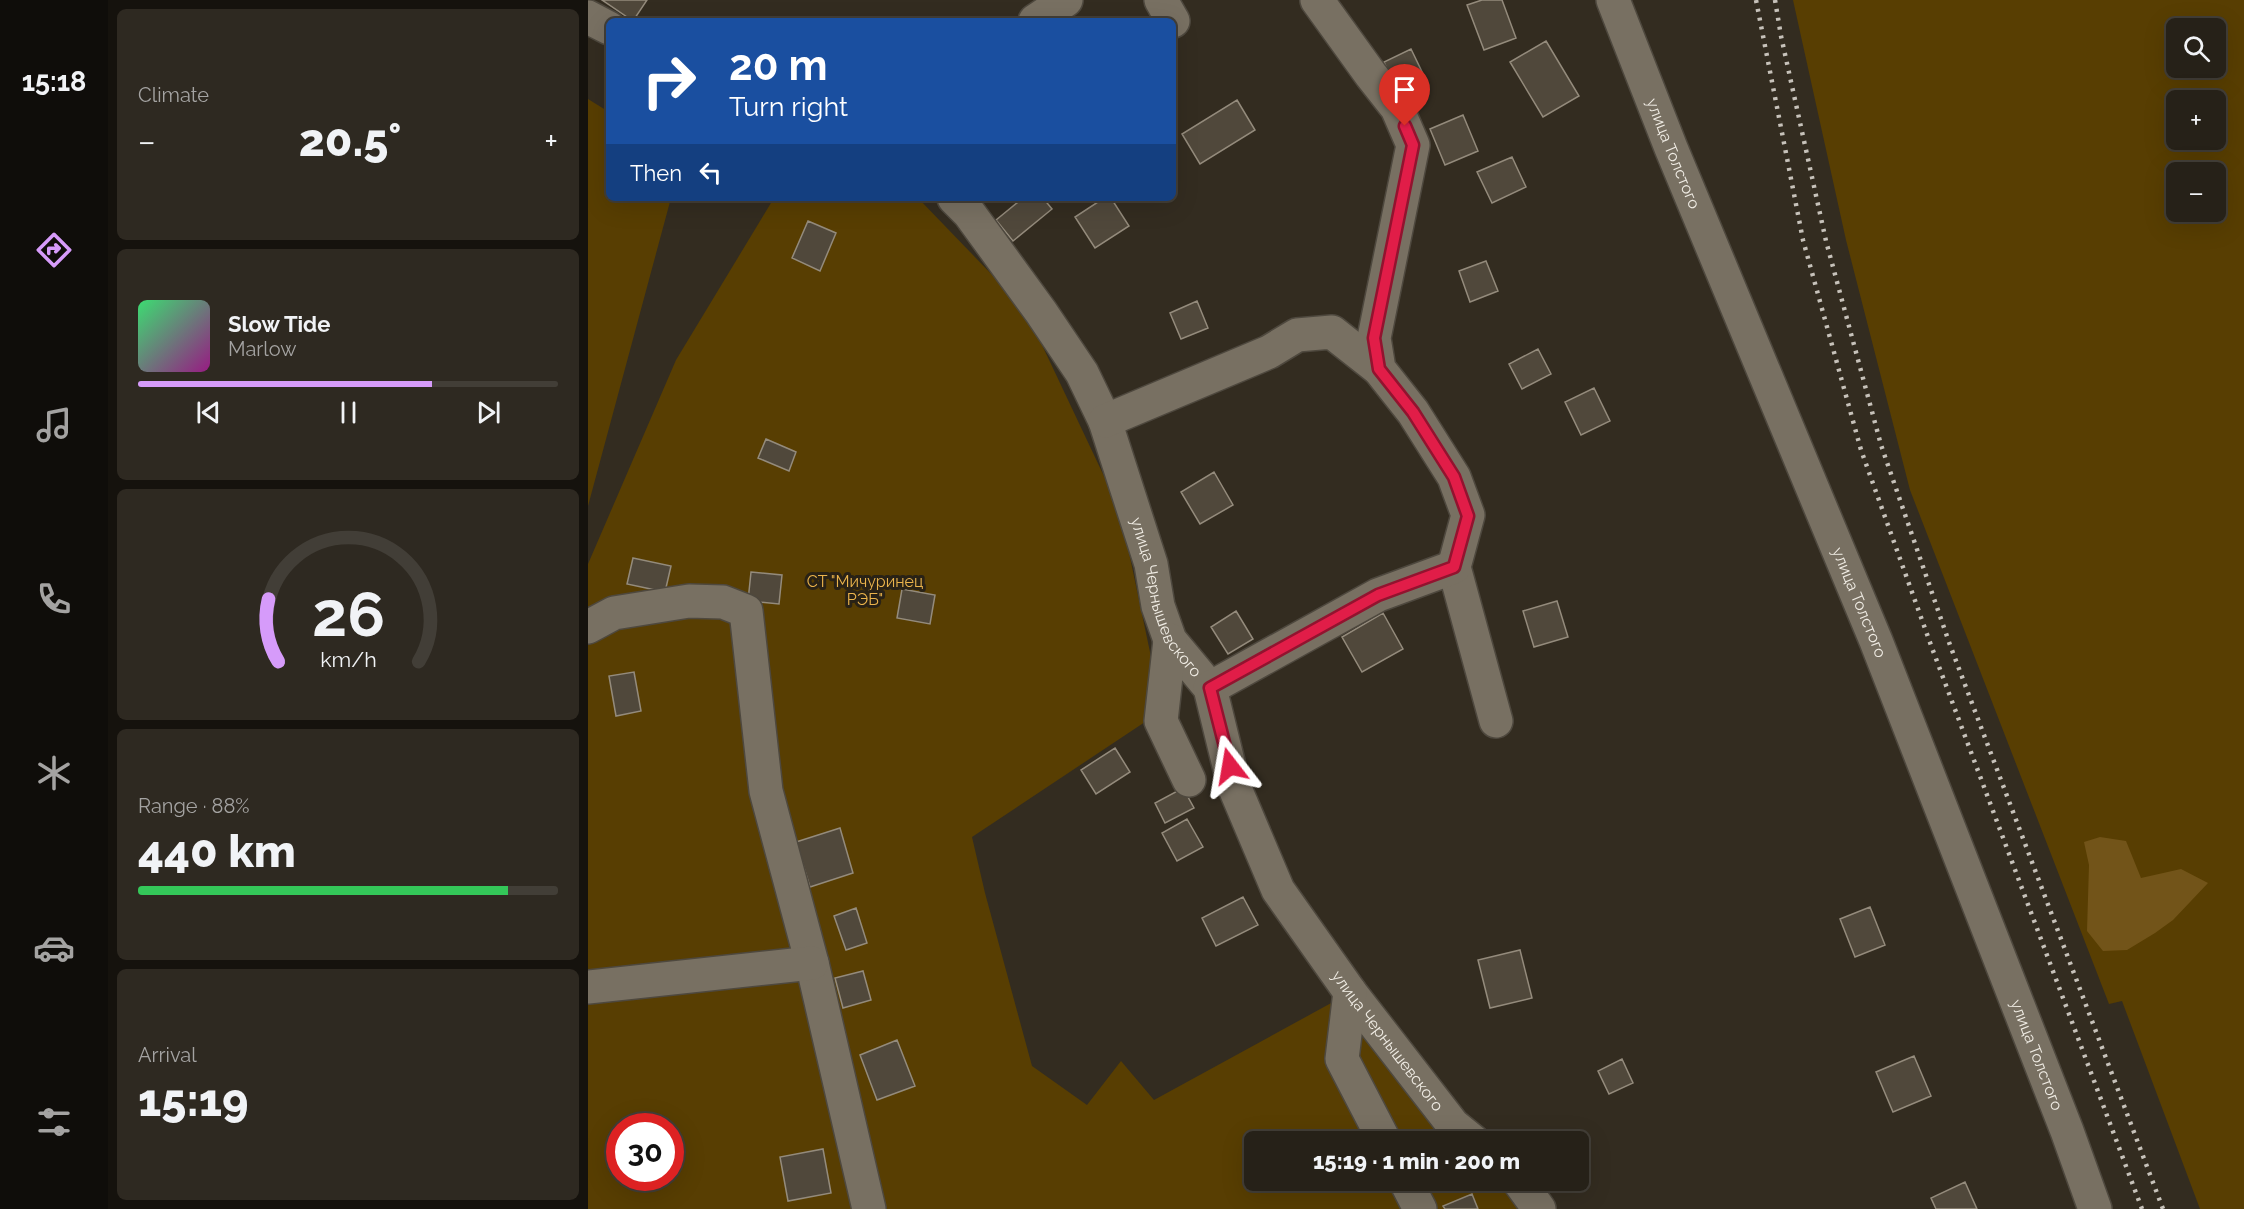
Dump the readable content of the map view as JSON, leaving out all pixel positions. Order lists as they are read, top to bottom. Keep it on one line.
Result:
{"streets":{"street":["улица Толстого","улица Чернышевского"]},"parks":["СТ \"Мичуринец РЭБ\""],"page":{"tabs":"15:18","tile":["Climate",["Range · 88%","440 km"],["Arrival","15:19"]],"map_buttons":["+","−"],"turn":["20 m","Turn right"],"heat":["−","20.5°","+"],"then":"Then","song":["Slow Tide","Marlow"],"limit":"30","trip":"15:19 · 1 min · 200 m","gauge":["26","km/h"]}}
